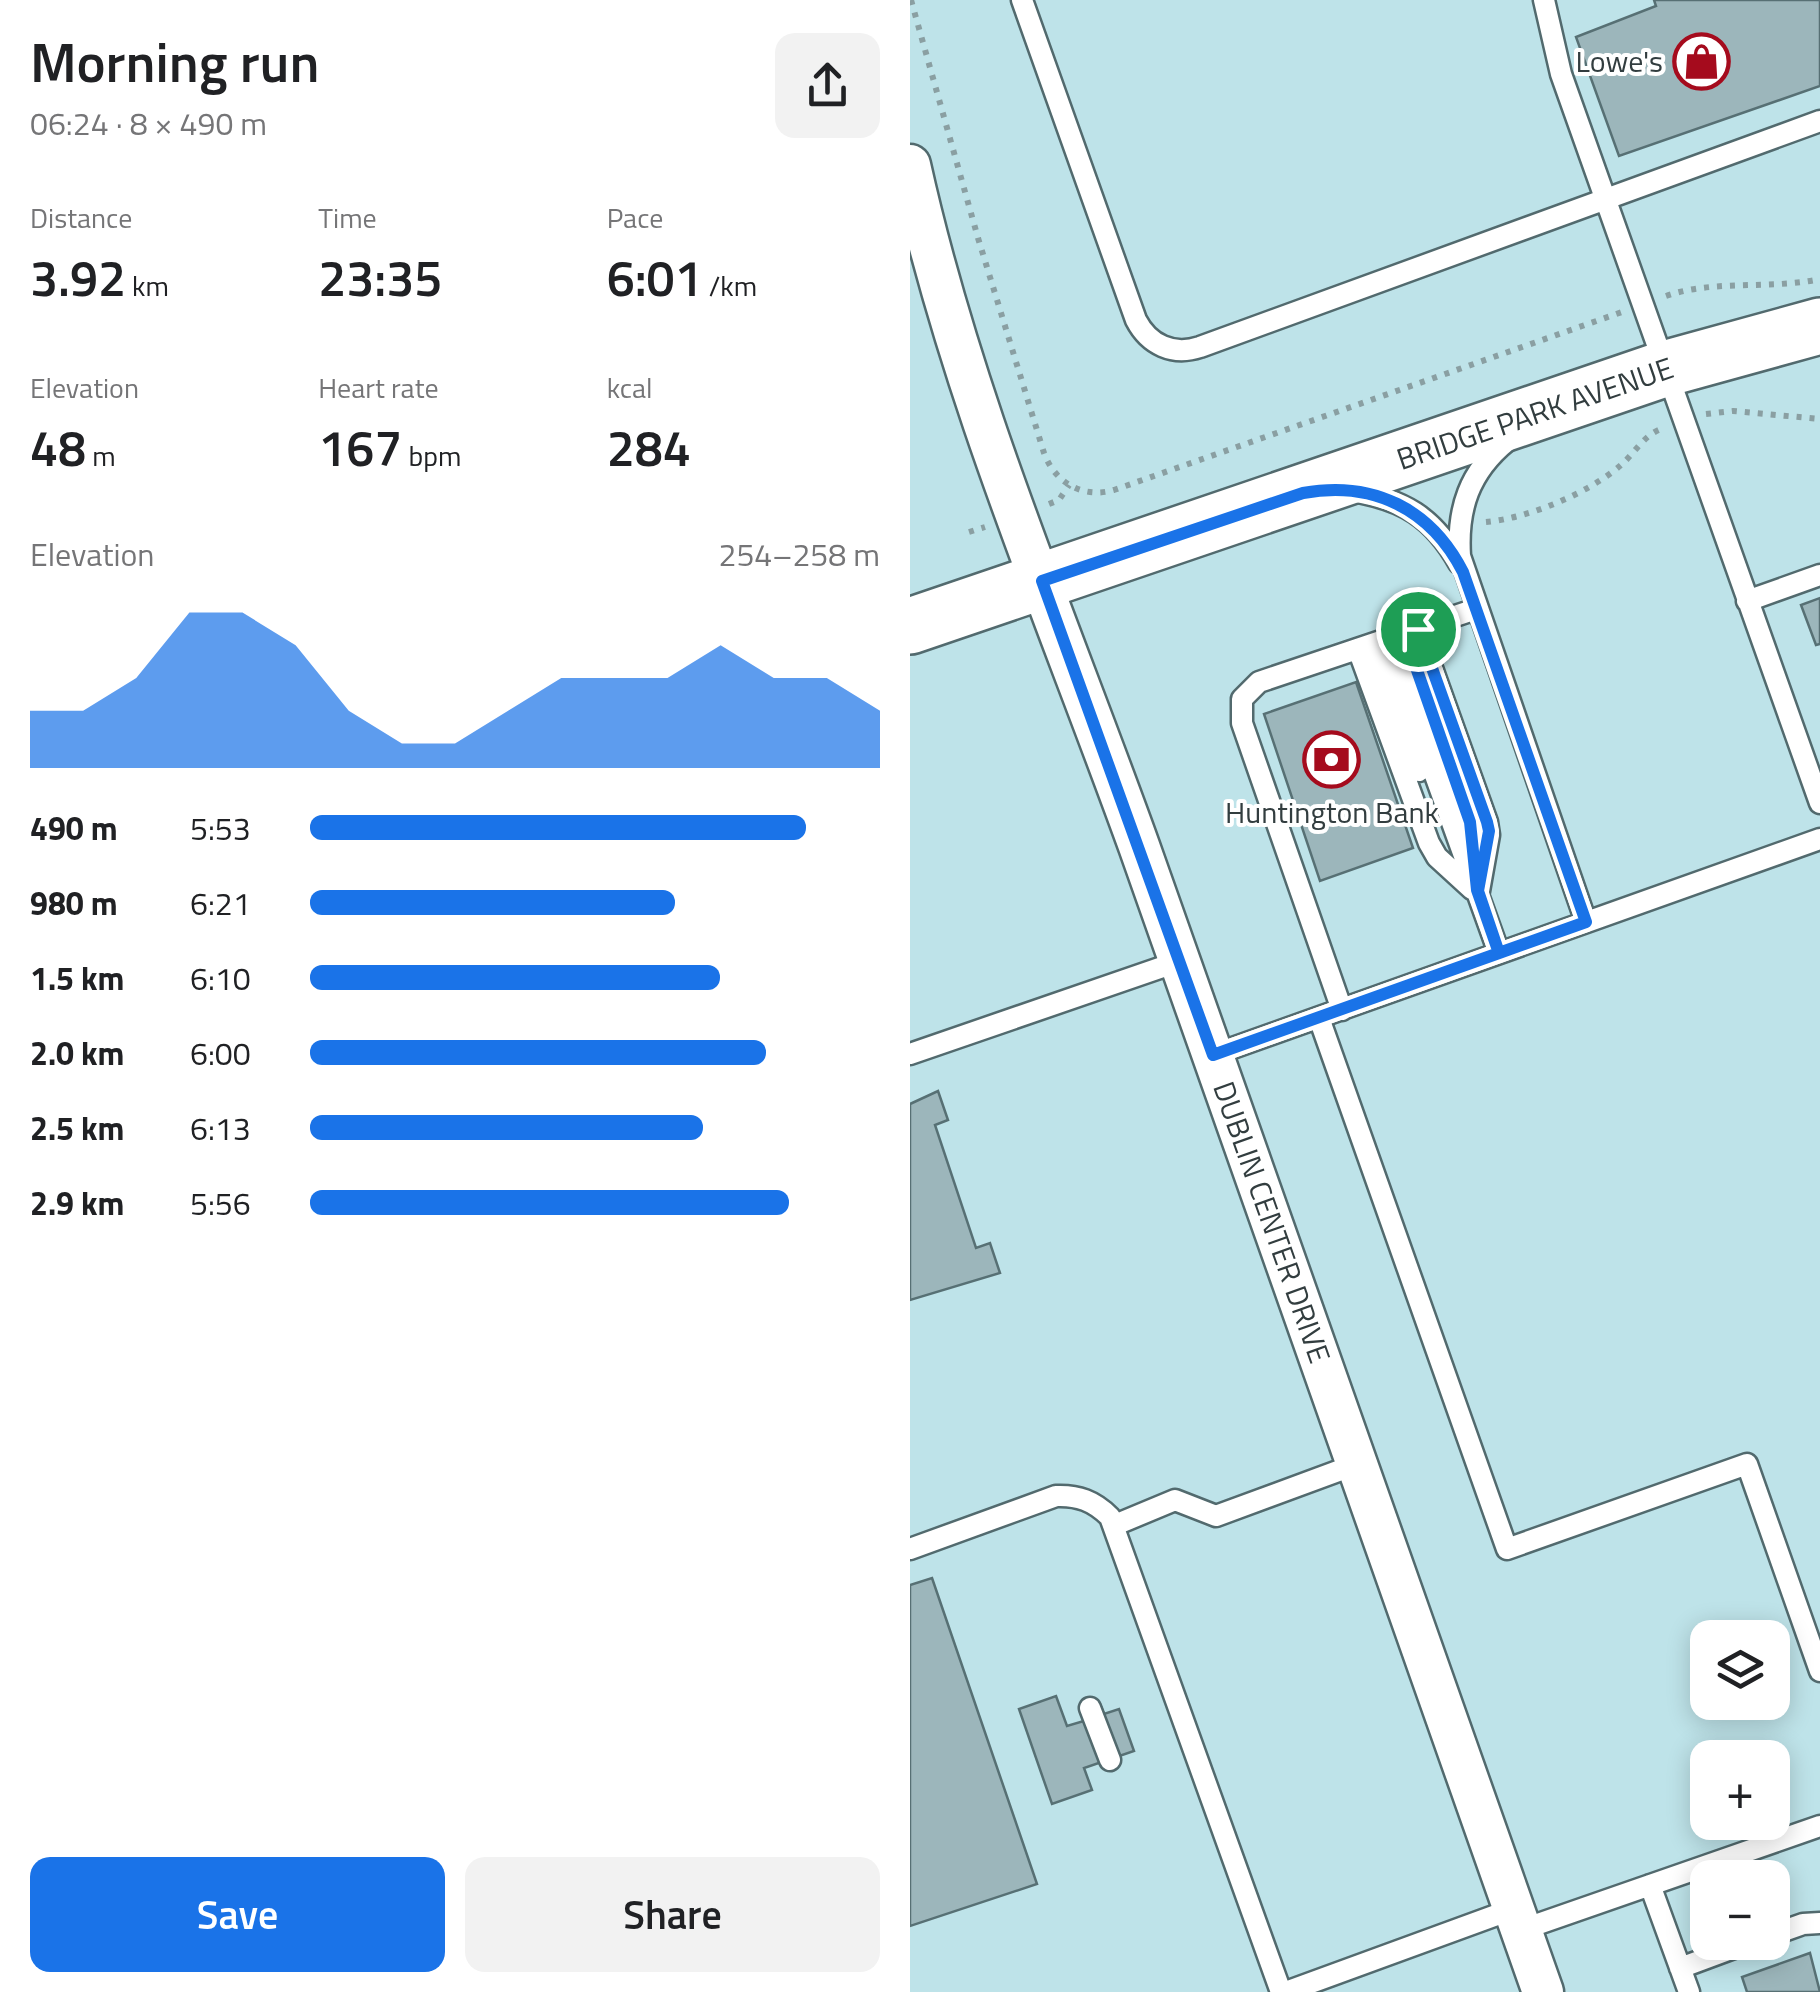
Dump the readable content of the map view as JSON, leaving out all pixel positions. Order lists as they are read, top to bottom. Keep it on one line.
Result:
{"streets":{"street":["BRIDGE PARK AVENUE","DUBLIN CENTER DRIVE"]},"crossings":[["BRIDGE PARK AVENUE","DUBLIN CENTER DRIVE"]],"places":{"shop":["Lowe's"],"bank":["Huntington Bank"]},"page":{"heading":["Morning run","06:24 · 8 × 490 m"],"stats":[["Distance","3.92 km"],["Time","23:35"],["Pace","6:01 /km"],["Elevation","48 m"],["Heart rate","167 bpm"],["kcal","284"]],"chart":["Elevation","254–258 m"],"list":[{"name":"490 m","note":"5:53"},{"name":"980 m","note":"6:21"},{"name":"1.5 km","note":"6:10"},{"name":"2.0 km","note":"6:00"},{"name":"2.5 km","note":"6:13"},{"name":"2.9 km","note":"5:56"}],"map_buttons":["+","−"],"buttons":["Save","Share"]}}
